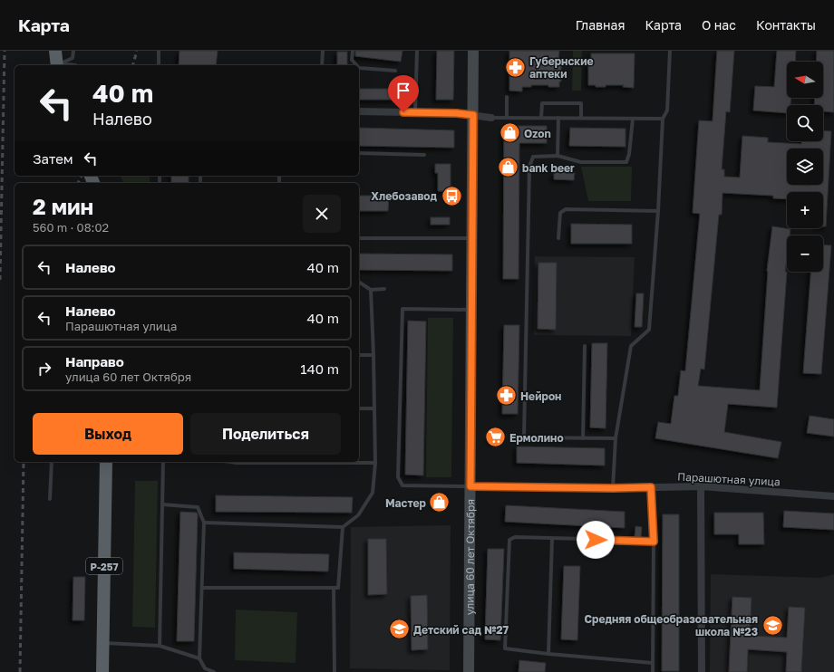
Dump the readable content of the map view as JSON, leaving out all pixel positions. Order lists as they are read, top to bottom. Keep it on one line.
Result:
{"streets":{"highway":["Р-257"],"main road":["улица 60 лет Октября"],"street":["Парашютная улица"]},"crossings":[["Парашютная улица","улица 60 лет Октября"]],"places":{"pharmacy":["Губернские аптеки","Нейрон"],"shop":["Ozon","bank beer","Мастер"],"bus stop":["Хлебозавод"],"supermarket":["Ермолино"],"school or university":["Средняя общеобразовательная школа №23","Детский сад №27"]},"north":"left","page":{"header":"Карта","nav":["Главная","Карта","О нас","Контакты"],"map_buttons":["+","−"],"turn":["40 m","Налево"],"then":"Затем","heading":["2 мин","560 m · 08:02"],"list":[{"name":"Налево","value":"40 m"},{"name":"Налево","note":"Парашютная улица","value":"40 m"},{"name":"Направо","note":"улица 60 лет Октября","value":"140 m"}],"buttons":["Выход","Поделиться"]}}
